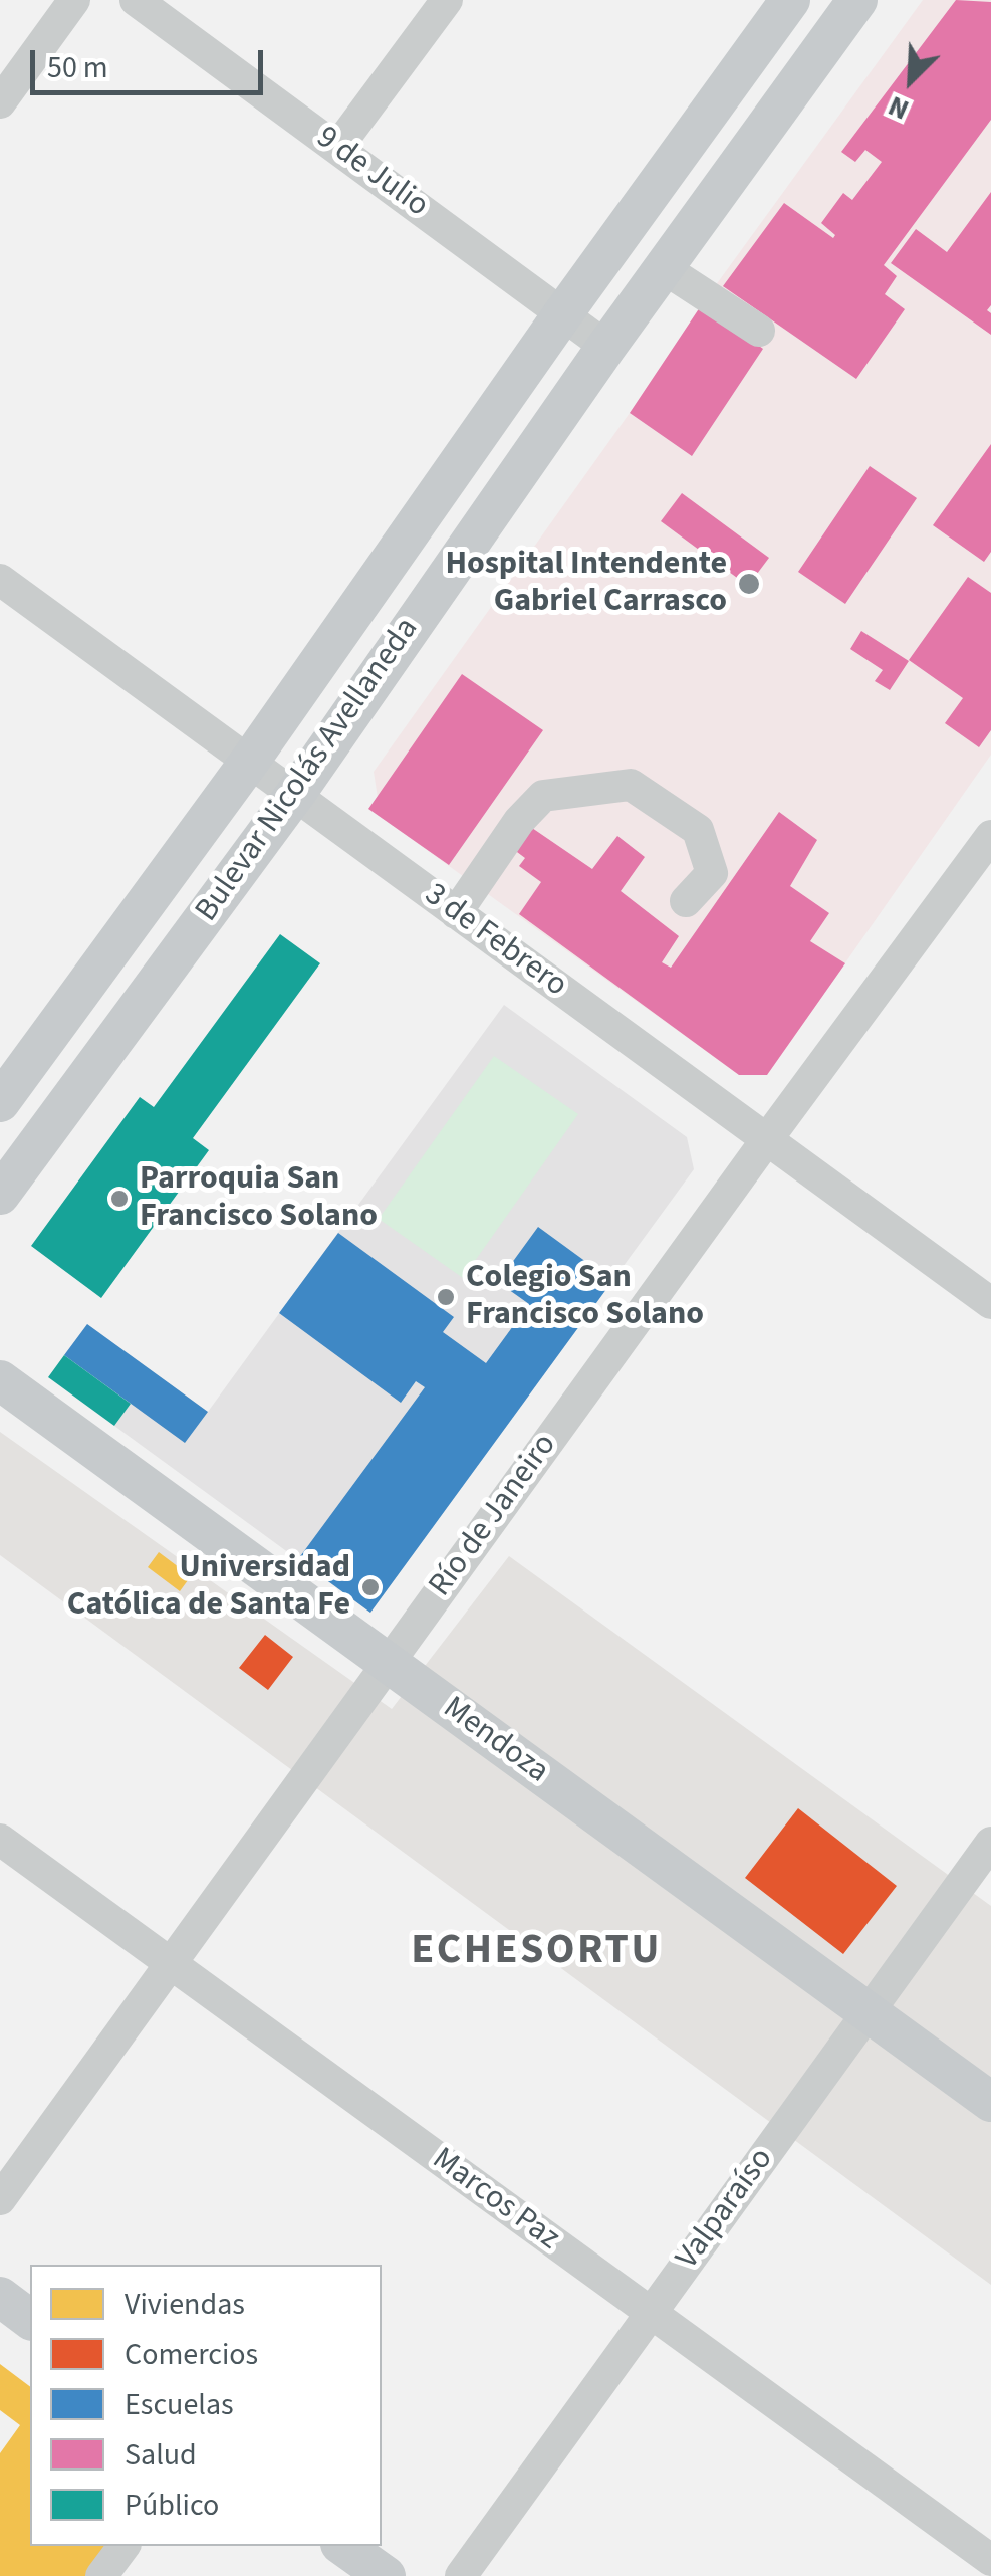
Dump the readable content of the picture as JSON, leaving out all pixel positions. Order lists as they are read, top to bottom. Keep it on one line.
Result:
{"streets":{"main road":["Bulevar Nicolás Avellaneda","Mendoza"],"street":["9 de Julio","3 de Febrero","Río de Janeiro","Marcos Paz","Valparaíso"]},"crossings":[["9 de Julio","Bulevar Nicolás Avellaneda"],["Bulevar Nicolás Avellaneda","3 de Febrero"],["3 de Febrero","Río de Janeiro"],["Río de Janeiro","Mendoza"],["Río de Janeiro","Marcos Paz"],["Mendoza","Valparaíso"],["Marcos Paz","Valparaíso"]],"districts":["ECHESORTU"],"places":["Hospital Intendente Gabriel Carrasco","Parroquia San Francisco Solano","Colegio San Francisco Solano","Universidad Católica de Santa Fe"],"legend":["Viviendas","Comercios","Escuelas","Salud","Público"],"scale_bar":"50 m","north":"bottom left"}
